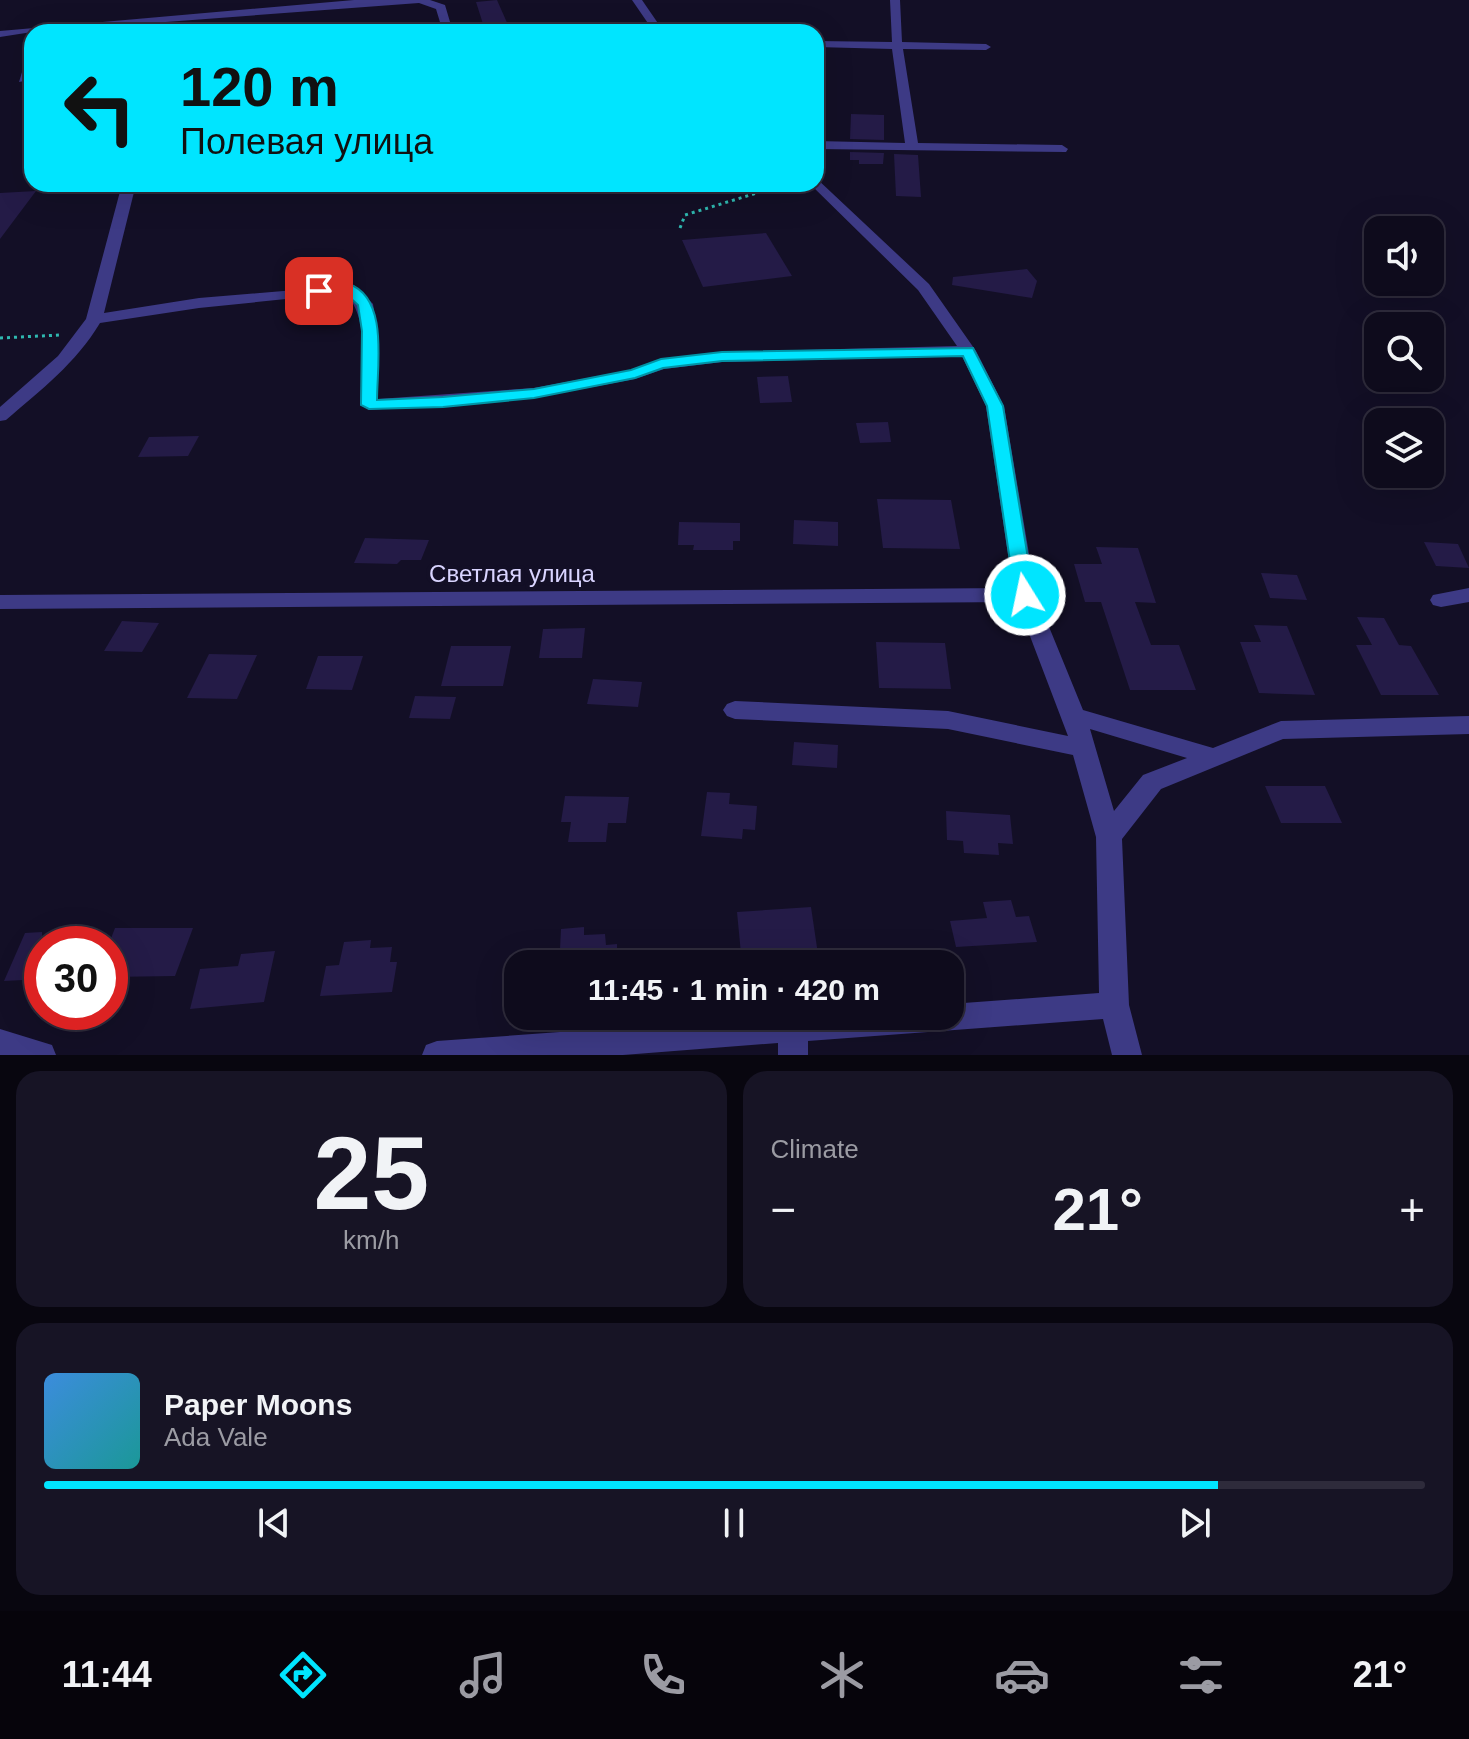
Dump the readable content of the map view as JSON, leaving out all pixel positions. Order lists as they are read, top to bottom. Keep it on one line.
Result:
{"streets":{"street":["Светлая улица"]},"page":{"turn":["120 m","Полевая улица"],"limit":"30","trip":"11:45 · 1 min · 420 m","tile":[["25","km/h"],"Climate"],"heat":["−","21°","+"],"song":["Paper Moons","Ada Vale"],"tabs":["11:44","21°"]}}
